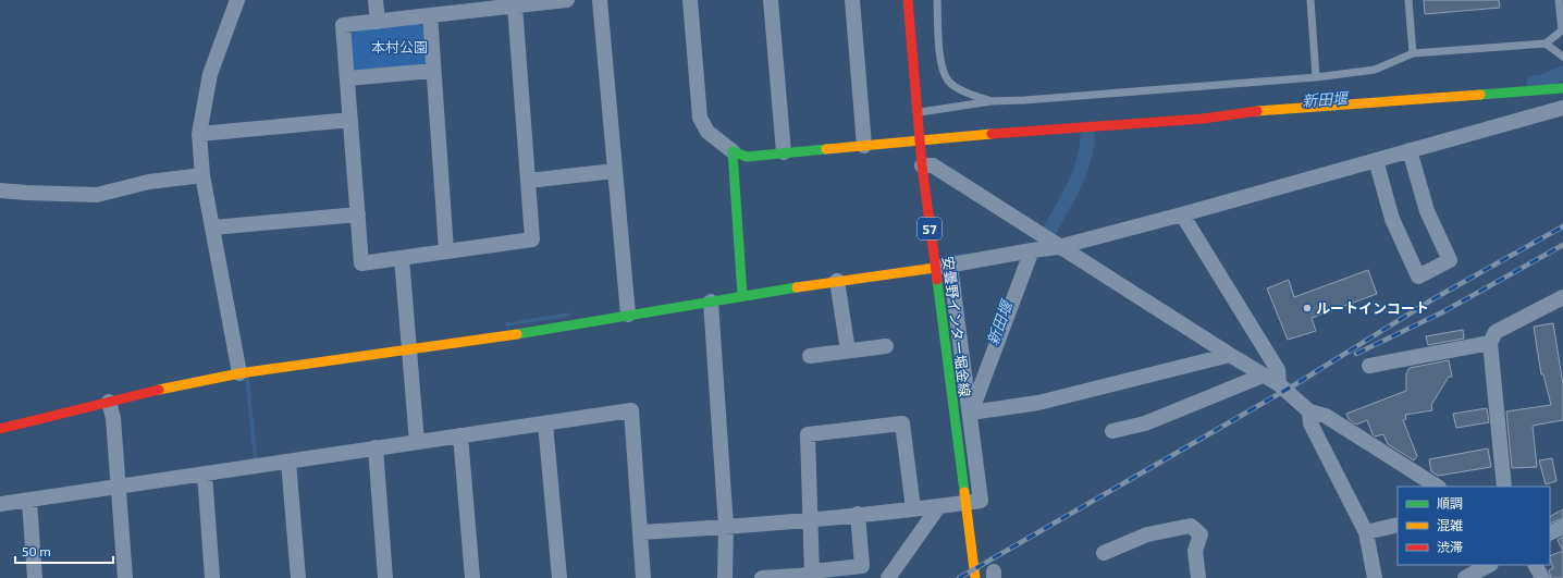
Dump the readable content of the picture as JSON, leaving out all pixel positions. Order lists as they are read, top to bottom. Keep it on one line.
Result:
{"streets":{"street":["57","安曇野インター堀金線"]},"water":["新田堰"],"parks":["本村公園"],"places":["ルートインコート"],"legend":["順調","混雑","渋滞"],"scale_bar":"50 m"}
